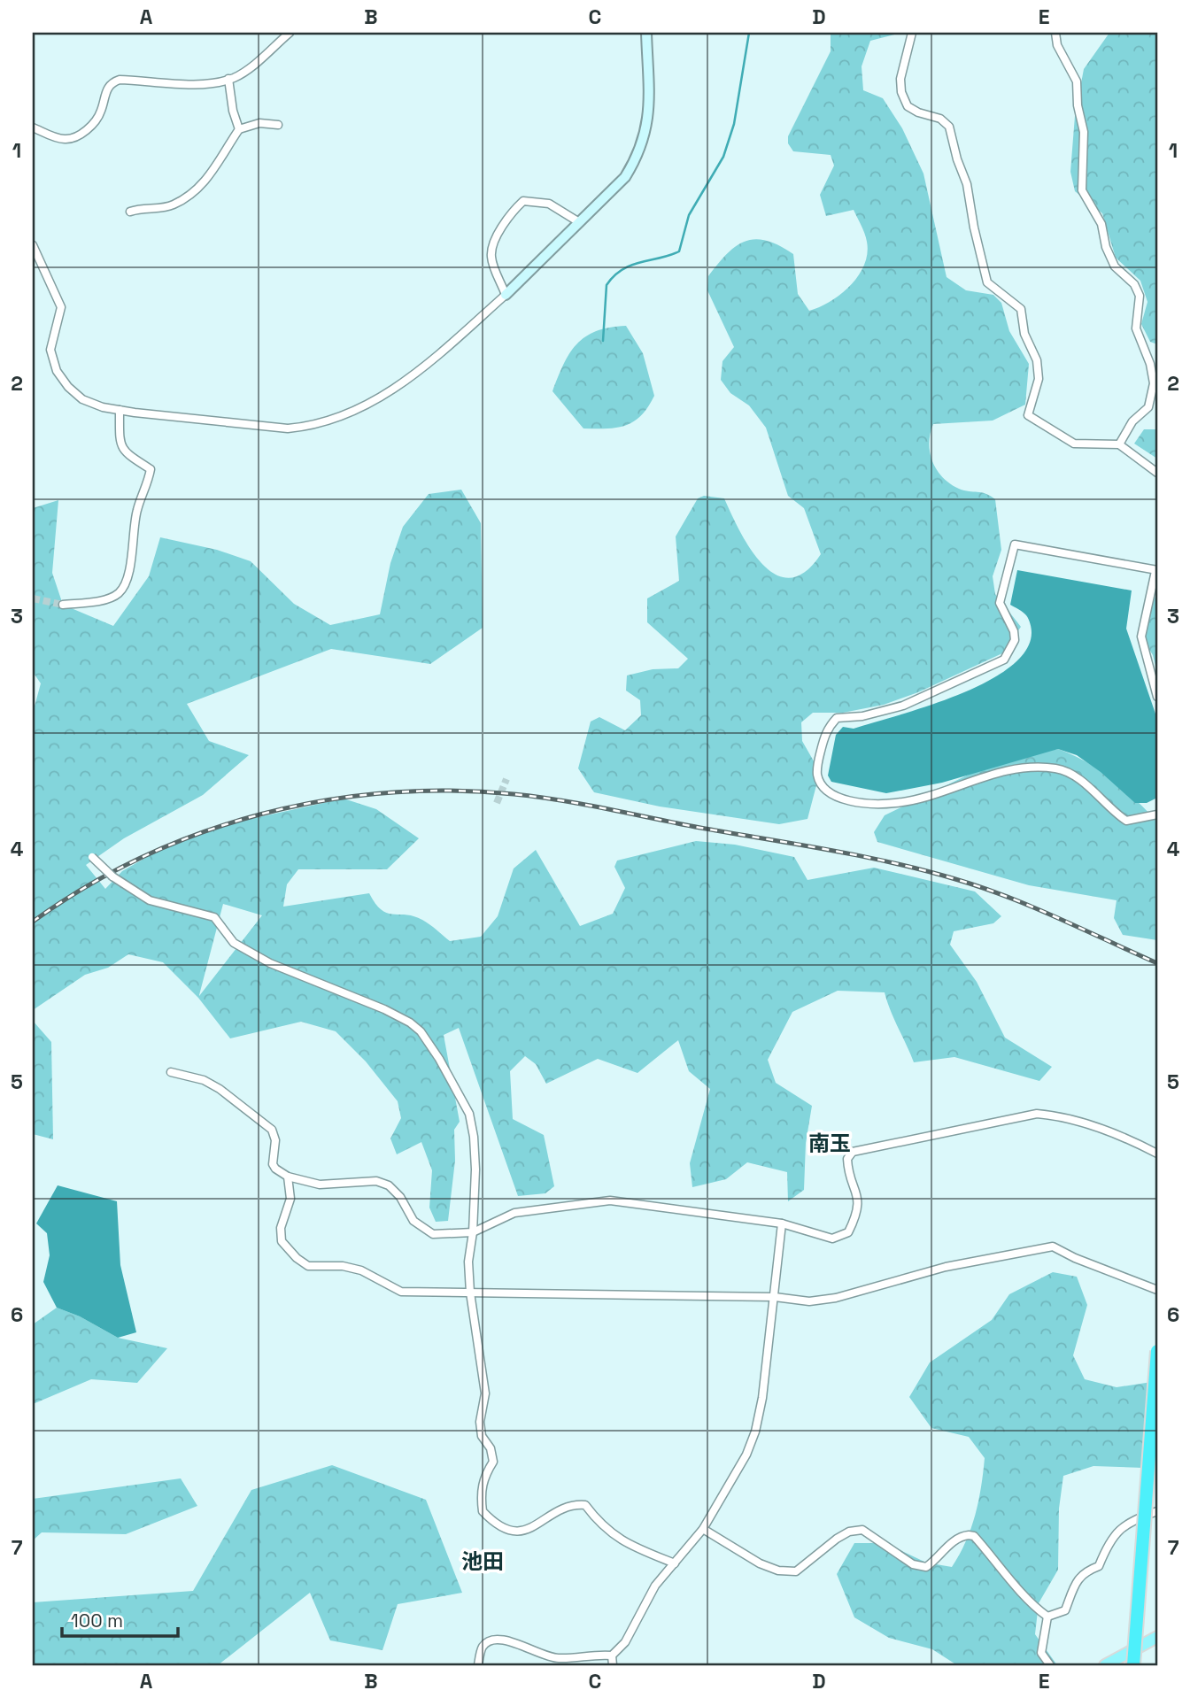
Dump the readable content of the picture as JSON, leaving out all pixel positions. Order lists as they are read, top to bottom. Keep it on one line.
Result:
{"districts":["南玉","池田"],"scale_bar":"100 m","grid":{"columns":["A","B","C","D","E"],"rows":["1","2","3","4","5","6","7"]}}
